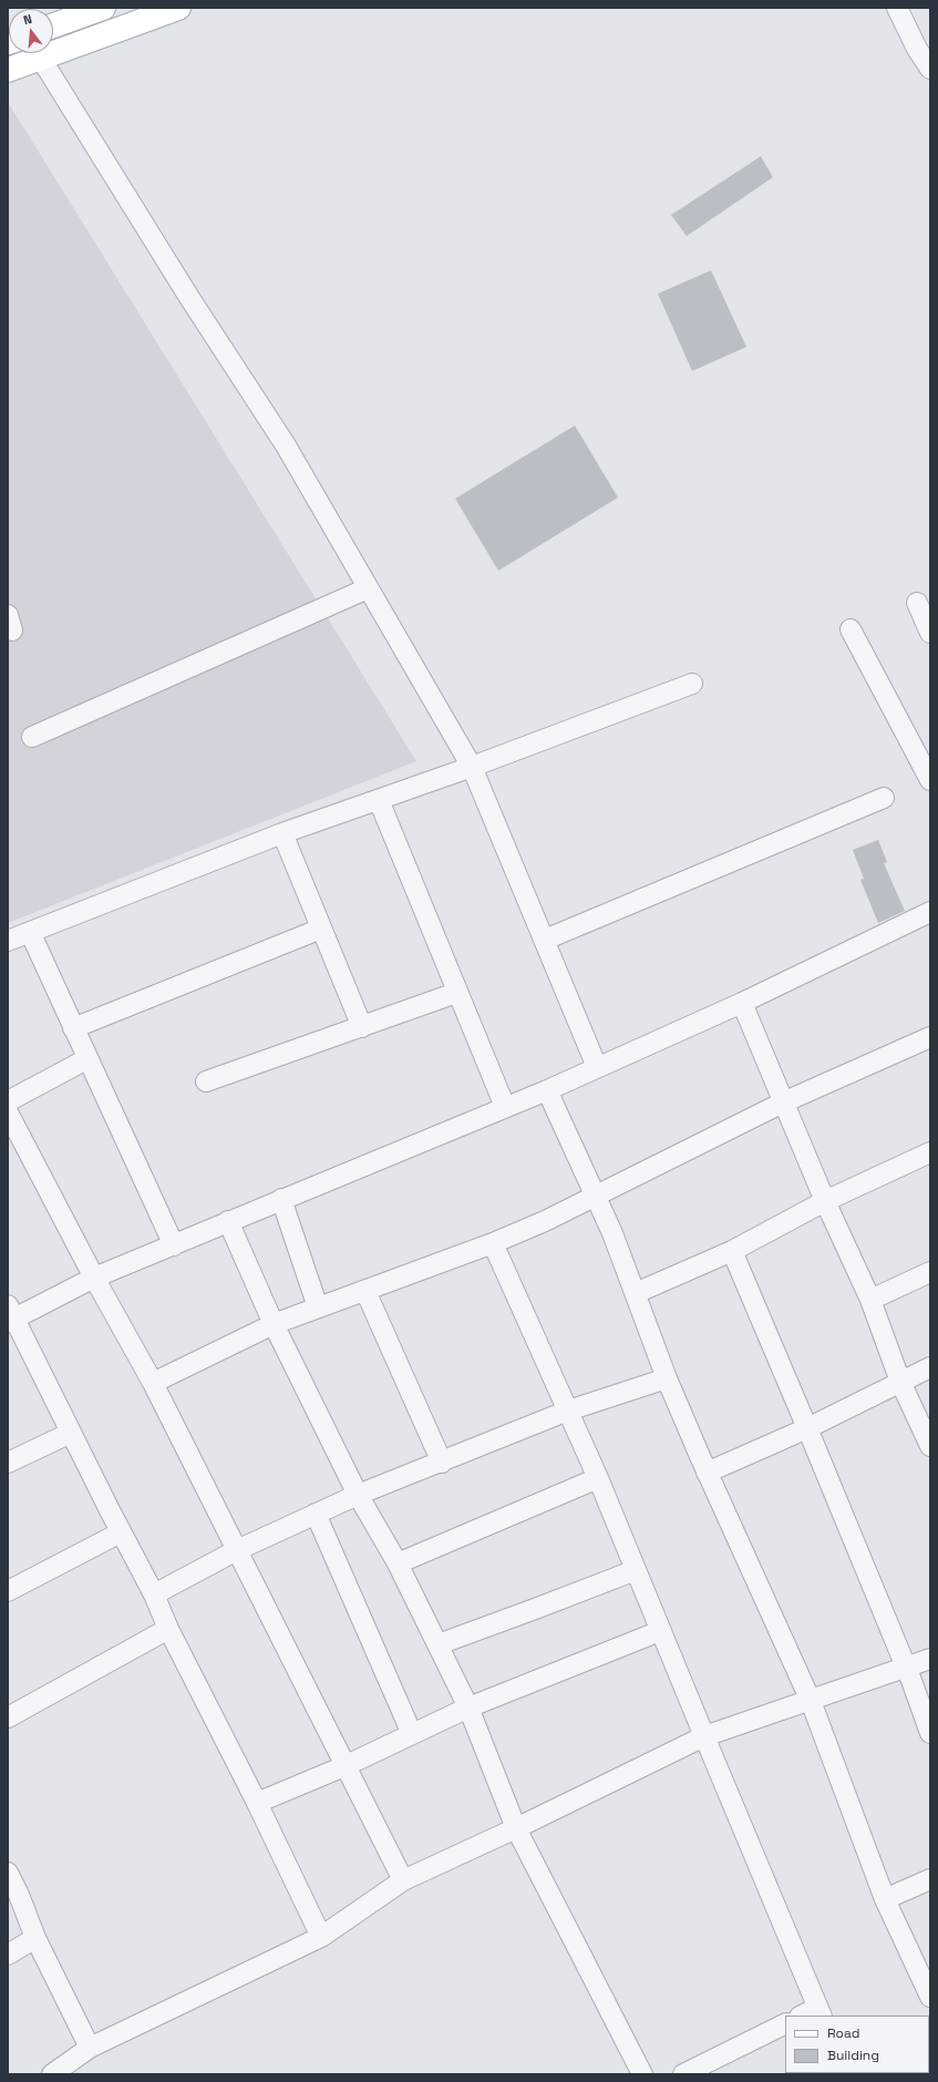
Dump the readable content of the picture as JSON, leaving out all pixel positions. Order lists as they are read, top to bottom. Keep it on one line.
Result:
{"legend":["Road","Building"],"north":"top"}
